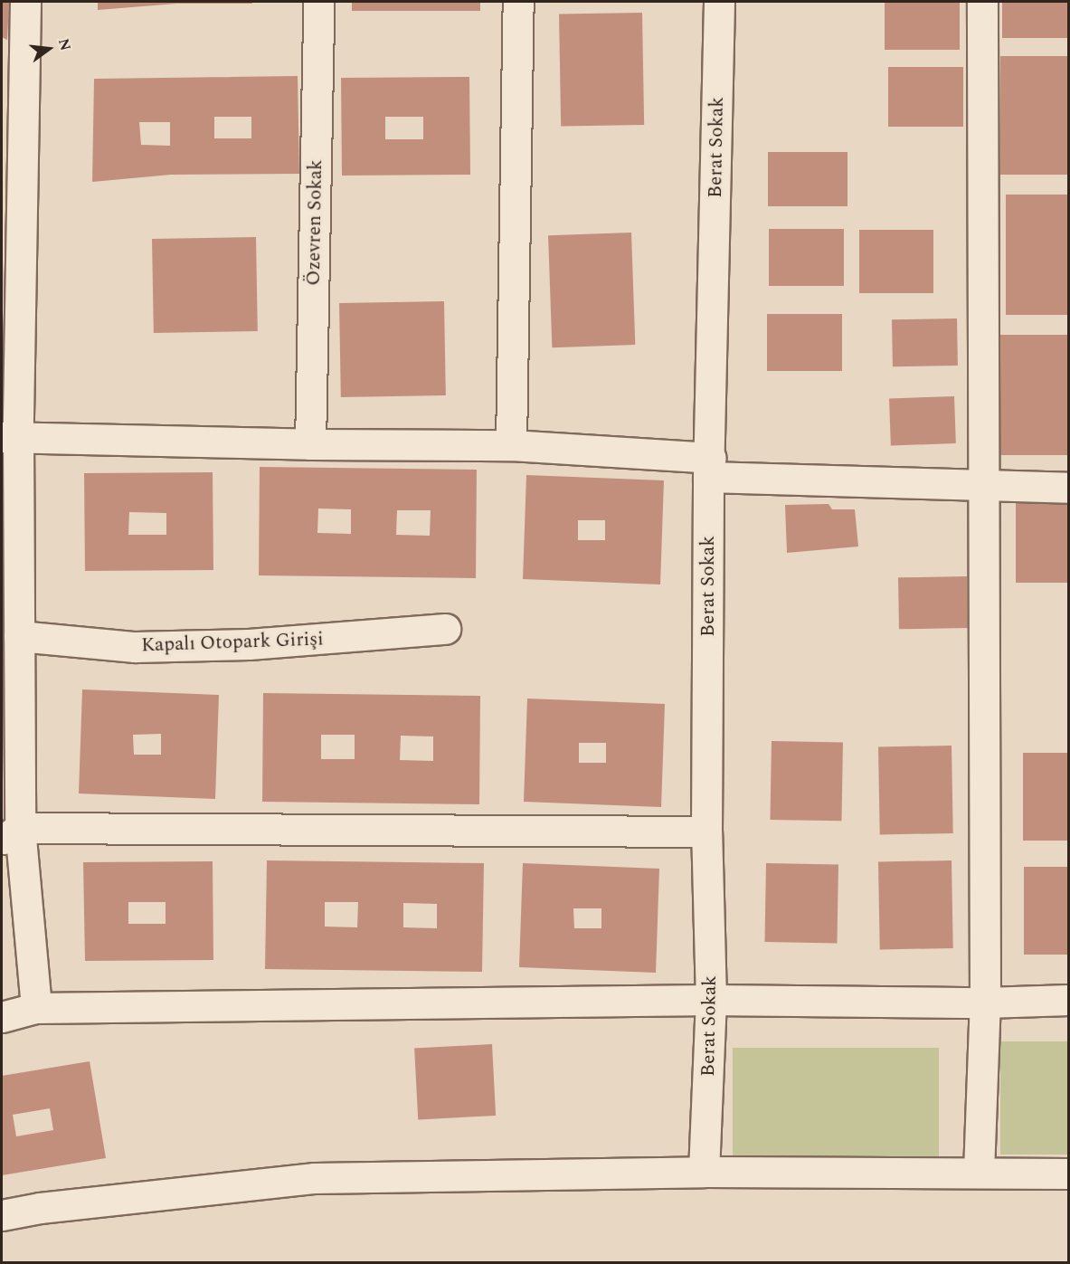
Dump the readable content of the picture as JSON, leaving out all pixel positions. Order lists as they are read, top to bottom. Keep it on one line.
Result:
{"streets":{"street":["Berat Sokak","Özevren Sokak","Kapalı Otopark Girişi"]},"north":"right"}
